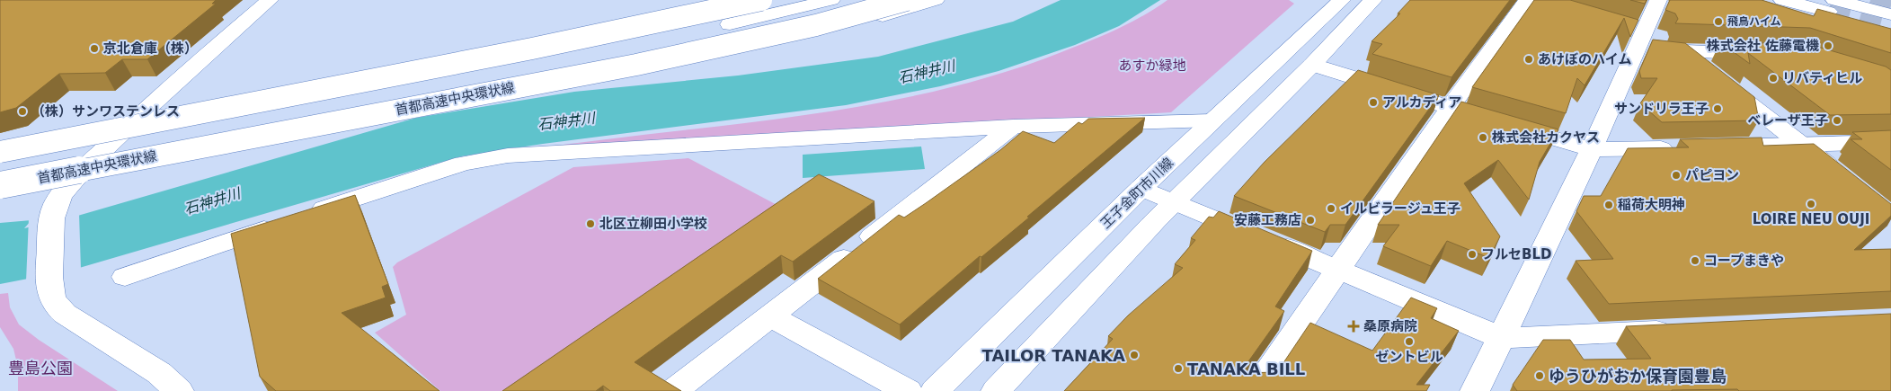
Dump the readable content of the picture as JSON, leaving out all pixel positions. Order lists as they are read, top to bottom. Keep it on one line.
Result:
{"streets":{"main road":["首都高速中央環状線","王子金町市川線"]},"water":["石神井川"],"parks":["あすか緑地","豊島公園"],"places":{"other":["飛鳥ハイム","株式会社 佐藤電機","京北倉庫（株）","あけぼのハイム","リバティヒル","アルカディア","サンドリラ王子","（株）サンワステンレス","ベレーザ王子","株式会社カクヤス","パピヨン","LOIRE NEU OUJI","稲荷大明神","イルビラージュ王子","安藤工務店","北区立柳田小学校","フルセBLD","コープまきや","ゼントビル","TAILOR TANAKA","TANAKA BILL","ゆうひがおか保育園豊島"],"health":["桑原病院"]}}
